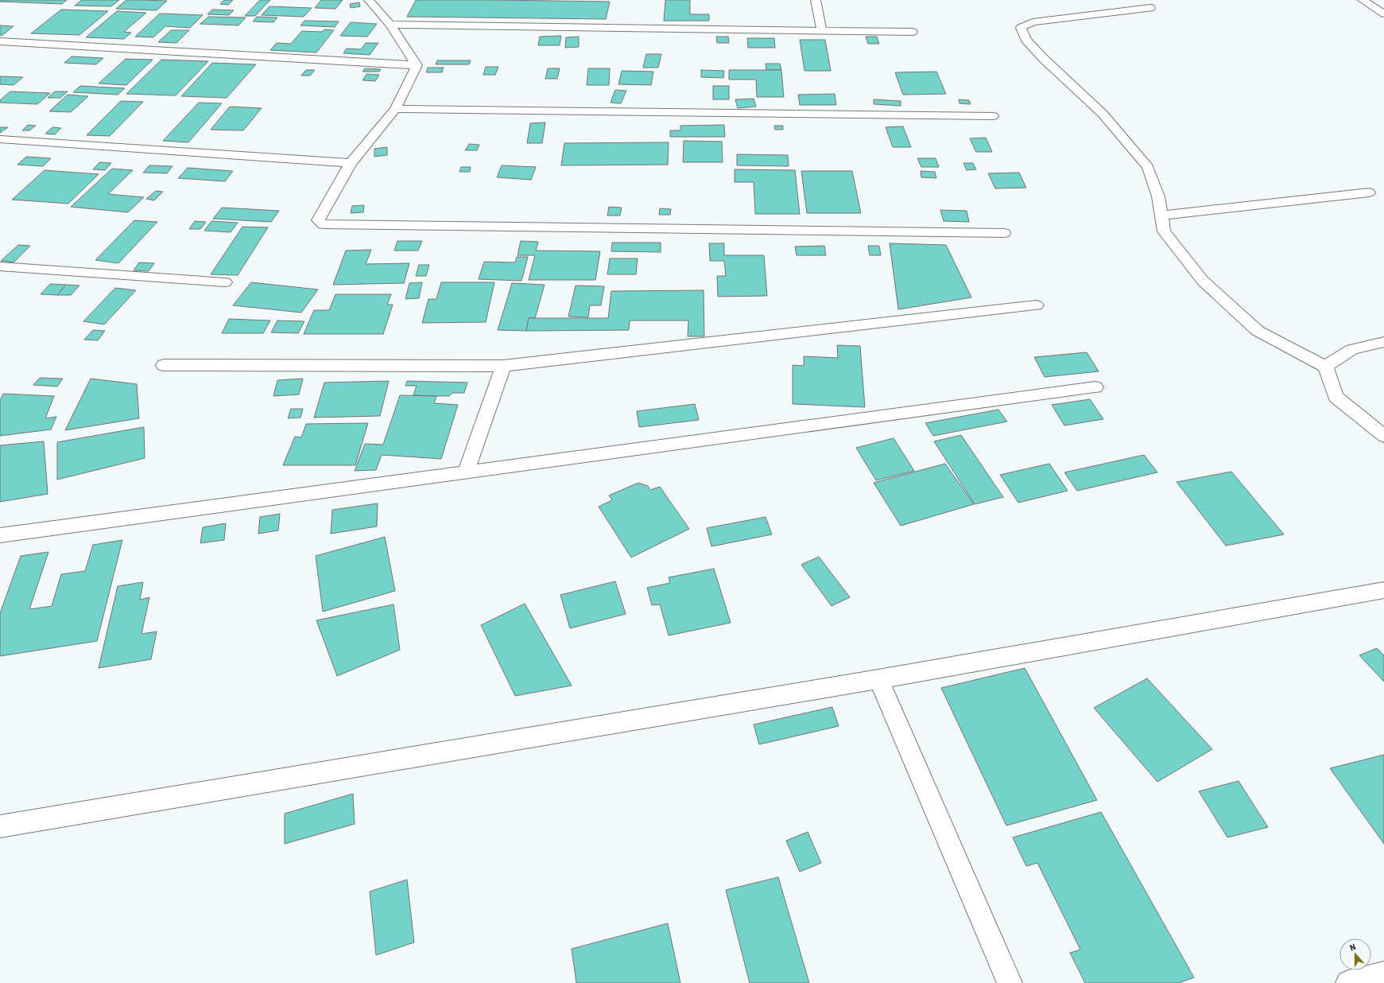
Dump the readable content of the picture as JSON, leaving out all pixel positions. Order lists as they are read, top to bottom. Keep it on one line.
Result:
{"north":"top"}
